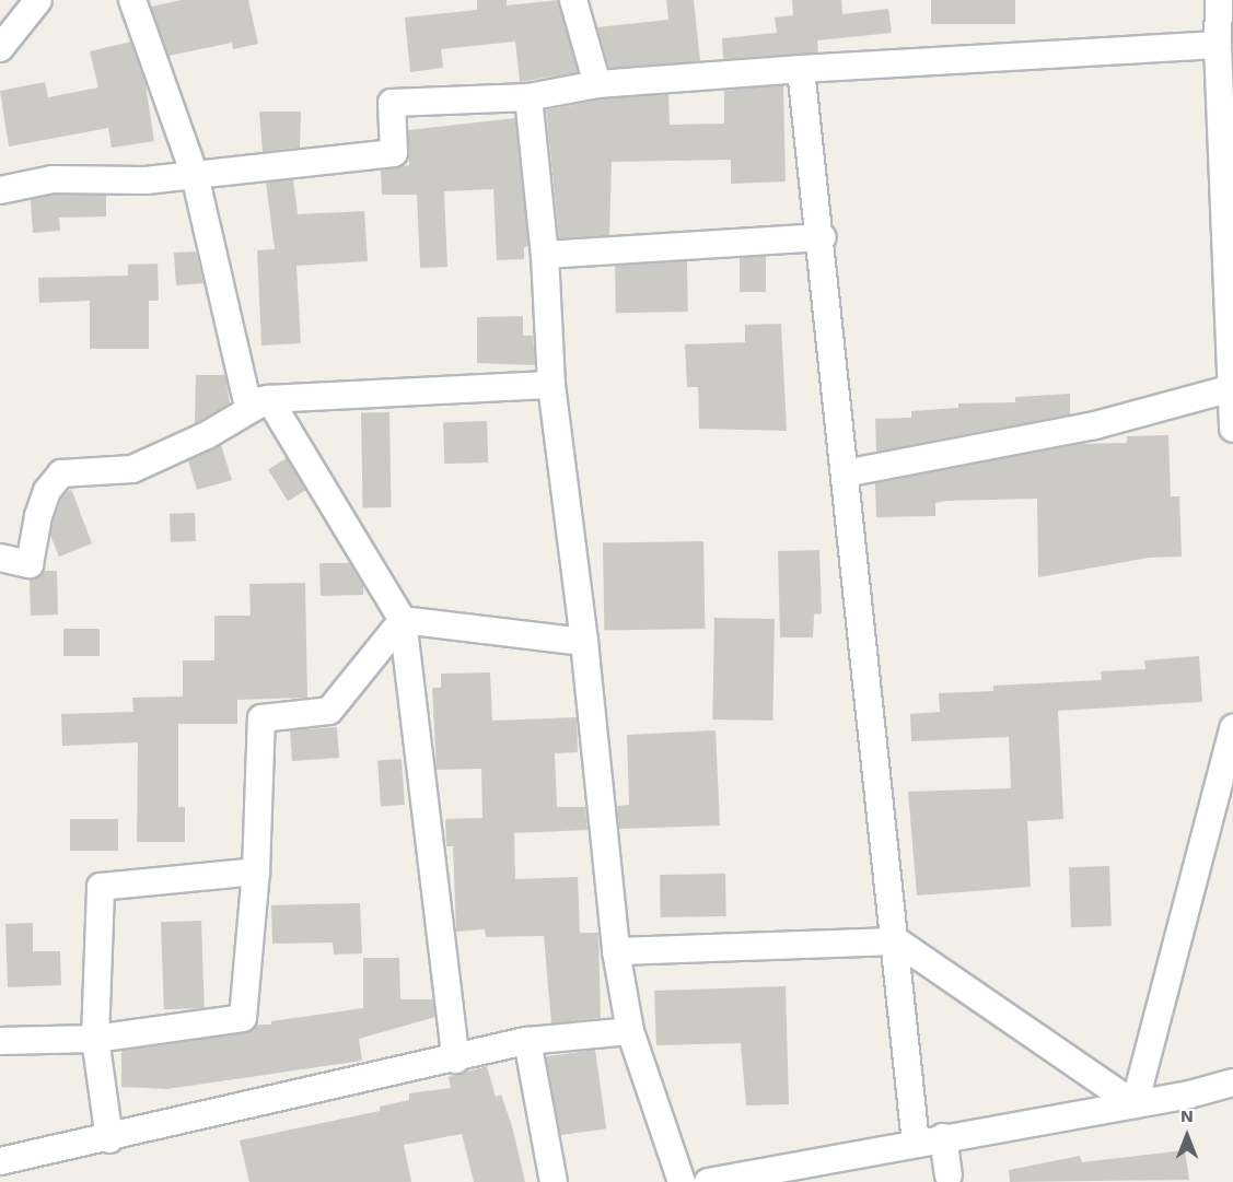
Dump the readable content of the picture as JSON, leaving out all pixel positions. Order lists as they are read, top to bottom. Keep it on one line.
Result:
{"north":"top"}
